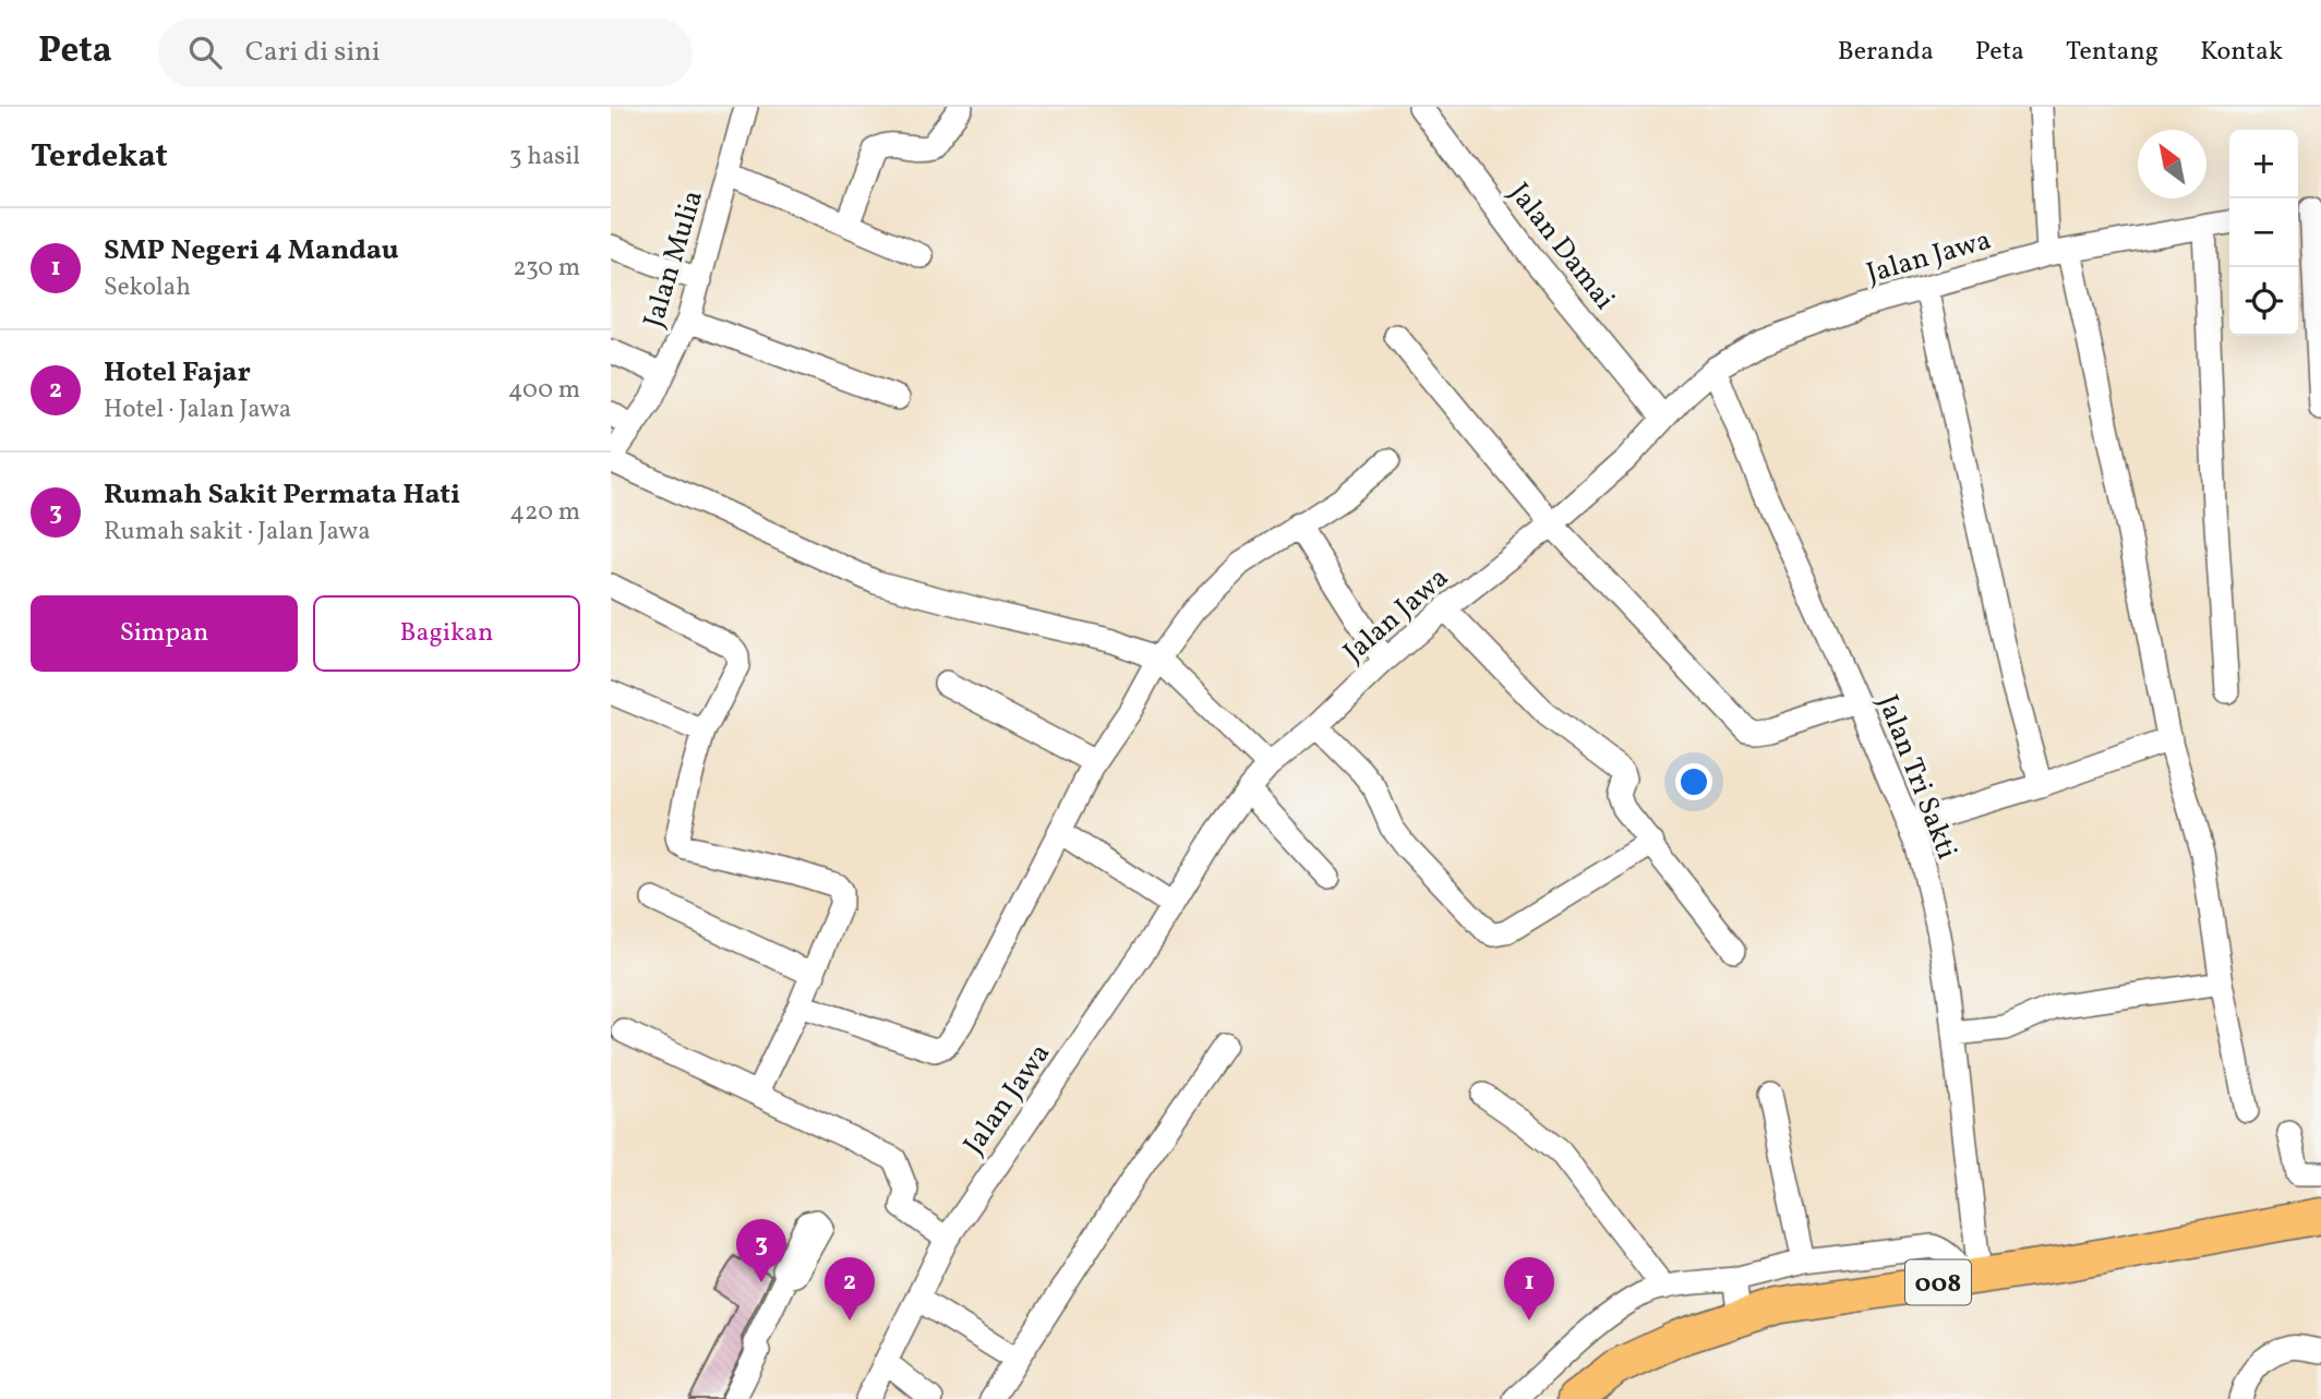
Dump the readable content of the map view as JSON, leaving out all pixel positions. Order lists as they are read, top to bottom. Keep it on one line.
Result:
{"streets":{"highway":["008"],"street":["Jalan Damai","Jalan Jawa","Jalan Mulia","Jalan Tri Sakti"]},"crossings":[["Jalan Damai","Jalan Jawa"],["Jalan Jawa","Jalan Tri Sakti"],["Jalan Tri Sakti","008"]],"north":"top left","page":{"header":"Peta","search":"Cari di sini","nav":["Beranda","Peta","Tentang","Kontak"],"heading":["Terdekat","3 hasil"],"map_buttons":["+","−"],"list":[{"mark":"1","name":"SMP Negeri 4 Mandau","note":"Sekolah","value":"230 m"},{"mark":"2","name":"Hotel Fajar","note":"Hotel · Jalan Jawa","value":"400 m"},{"mark":"3","name":"Rumah Sakit Permata Hati","note":"Rumah sakit · Jalan Jawa","value":"420 m"}],"buttons":["Simpan","Bagikan"],"pins":["3","1","2"]}}
